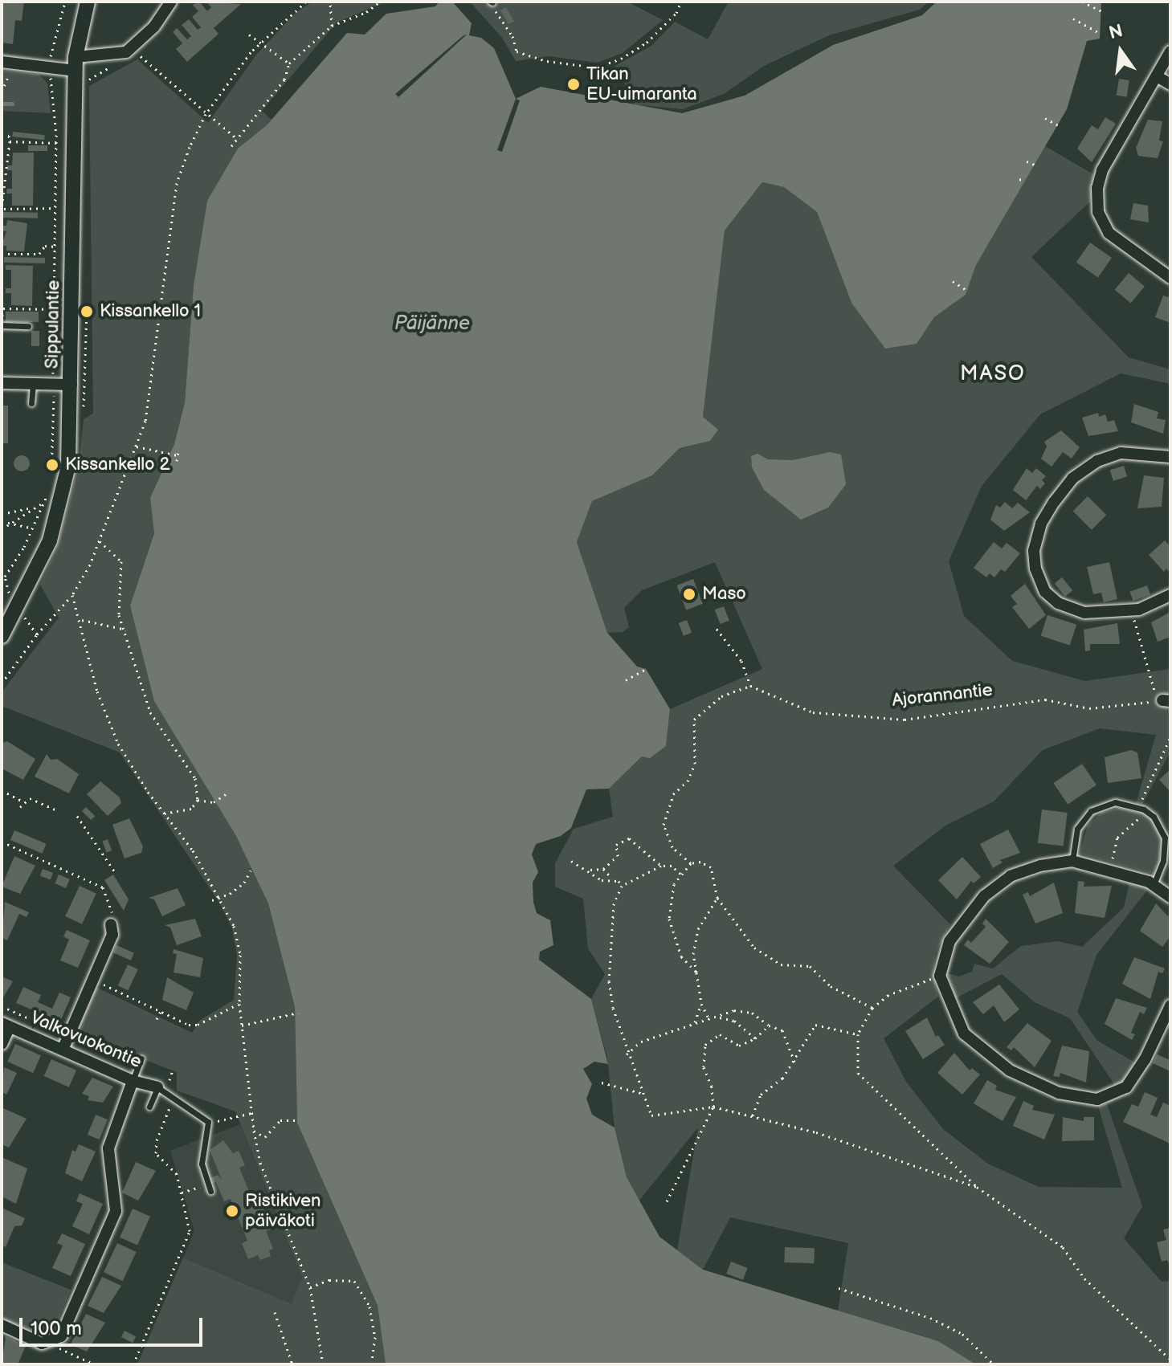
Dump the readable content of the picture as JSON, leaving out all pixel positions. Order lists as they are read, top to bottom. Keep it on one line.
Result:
{"streets":{"street":["Sippulantie","Valkovuokontie"],"path":["Ajorannantie"]},"districts":["MASO"],"water":["Päijänne"],"places":["Tikan EU-uimaranta","Kissankello 1","Kissankello 2","Maso","Ristikiven päiväkoti"],"scale_bar":"100 m","north":"top"}
